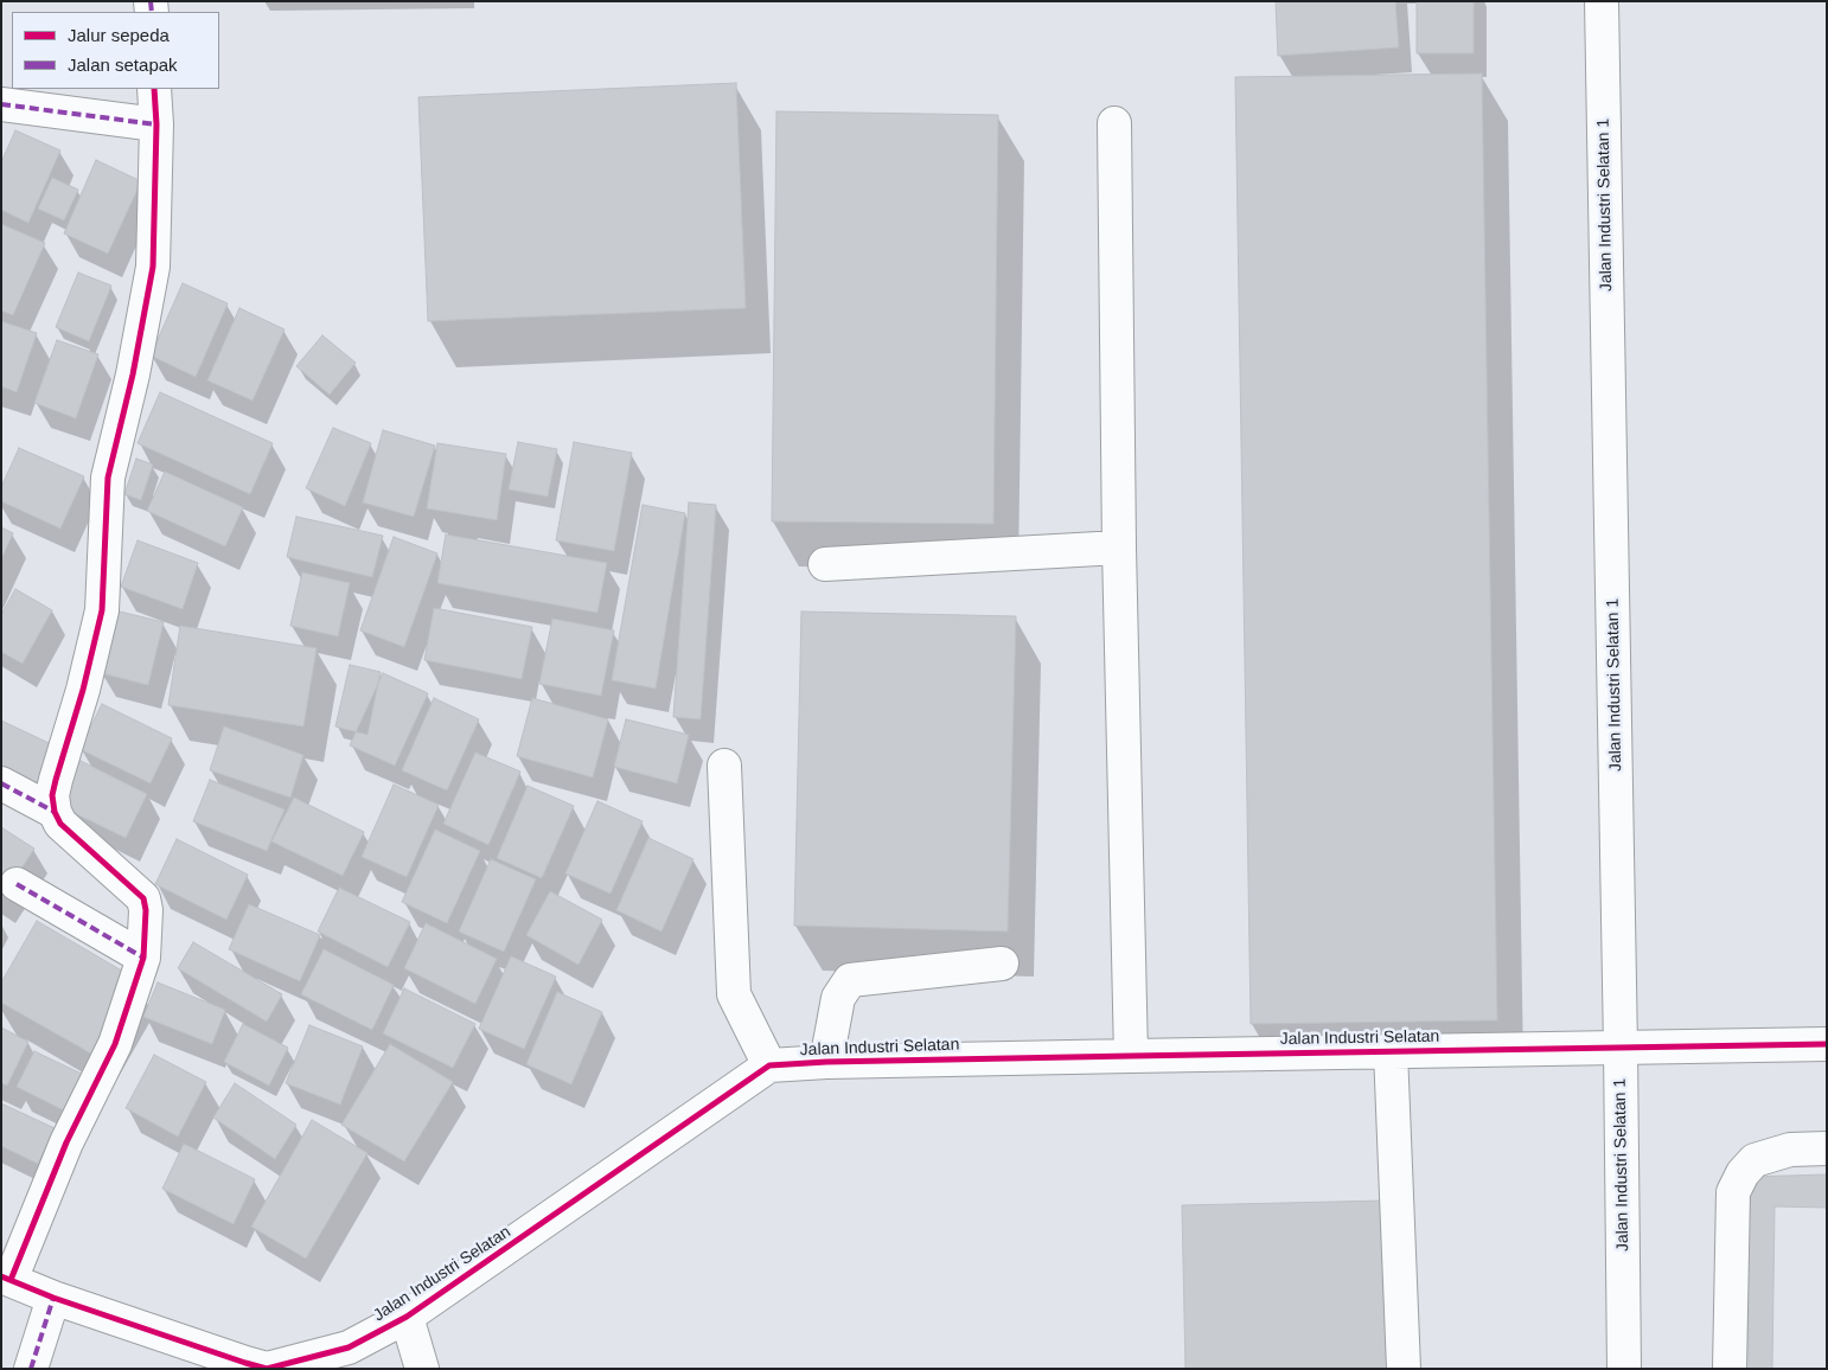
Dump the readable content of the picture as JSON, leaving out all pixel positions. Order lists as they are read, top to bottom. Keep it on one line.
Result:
{"streets":{"street":["Jalan Industri Selatan 1","Jalan Industri Selatan"]},"crossings":[["Jalan Industri Selatan 1","Jalan Industri Selatan"]],"legend":["Jalur sepeda","Jalan setapak"]}
